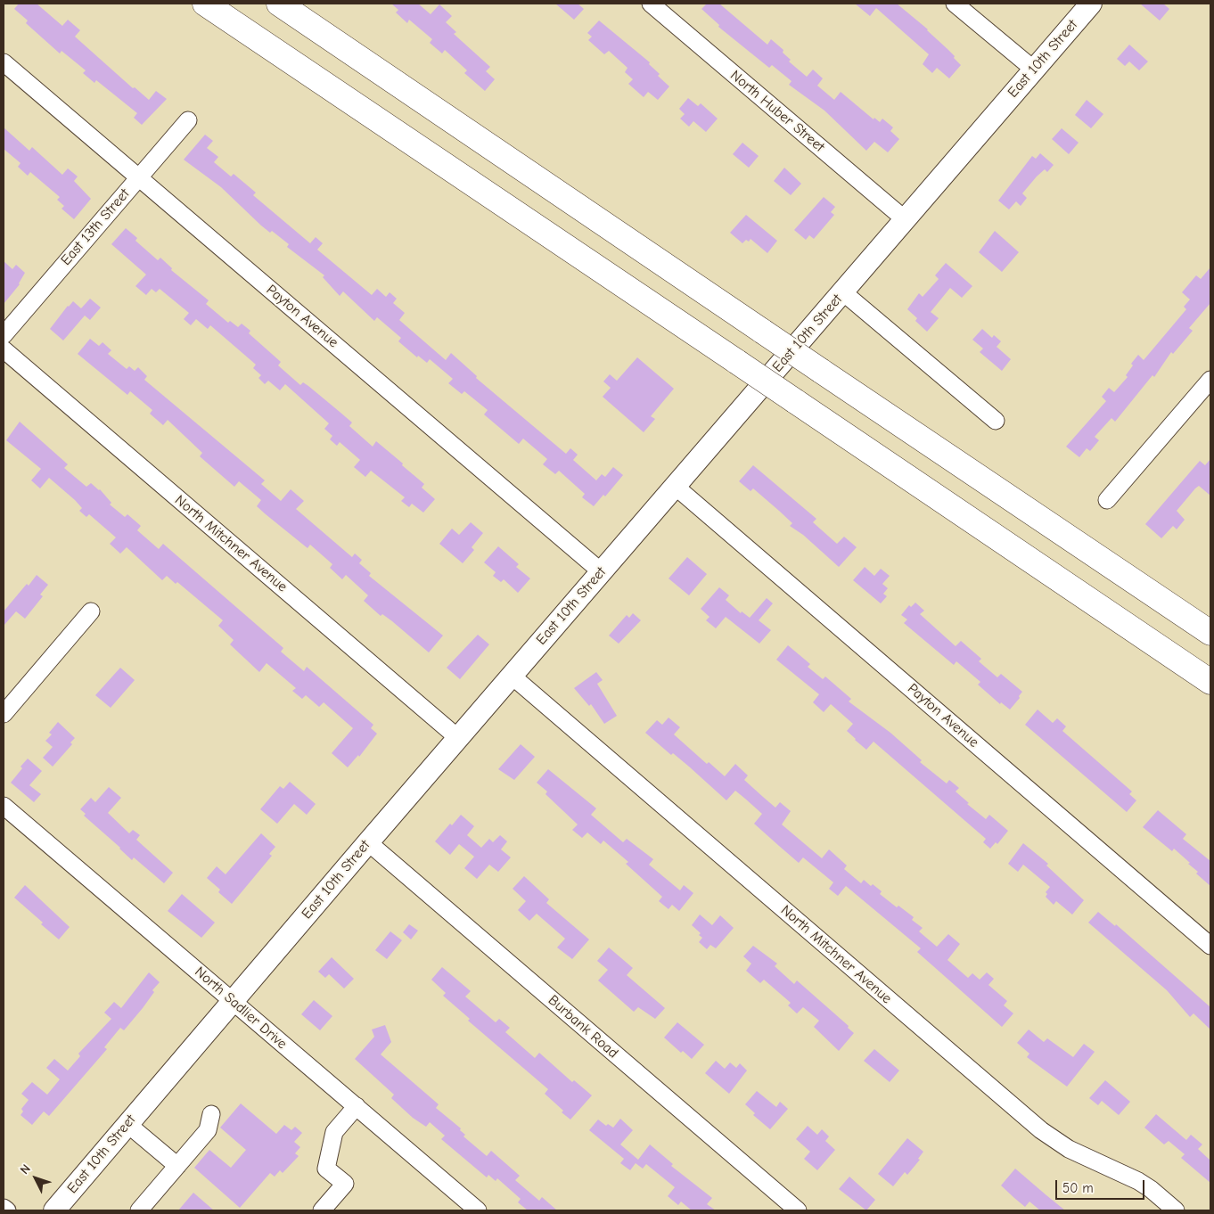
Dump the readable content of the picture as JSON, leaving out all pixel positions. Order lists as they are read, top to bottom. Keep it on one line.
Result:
{"streets":{"main road":["East 10th Street"],"street":["North Huber Street","East 13th Street","Payton Avenue","North Mitchner Avenue","North Sadlier Drive","Burbank Road"]},"crossings":[["East 10th Street","North Huber Street"],["East 10th Street","Payton Avenue"],["East 10th Street","North Mitchner Avenue"],["East 10th Street","North Sadlier Drive"],["East 10th Street","Burbank Road"],["East 13th Street","Payton Avenue"]],"scale_bar":"50 m","north":"top left"}
